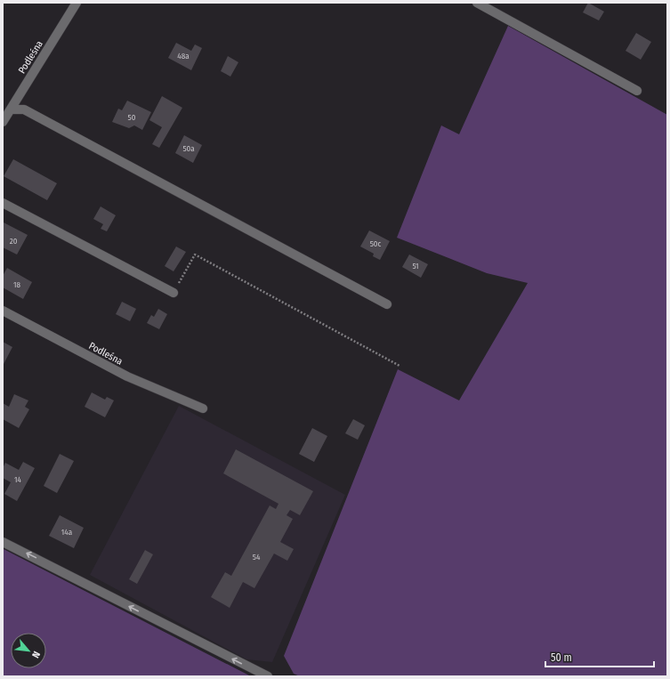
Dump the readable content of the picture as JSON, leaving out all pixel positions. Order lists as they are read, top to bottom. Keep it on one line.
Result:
{"streets":{"street":["Podleśna"]},"house_numbers":["48a","50","50a","20","50c","51","18","14","14a","54"],"scale_bar":"50 m","north":"bottom right"}
